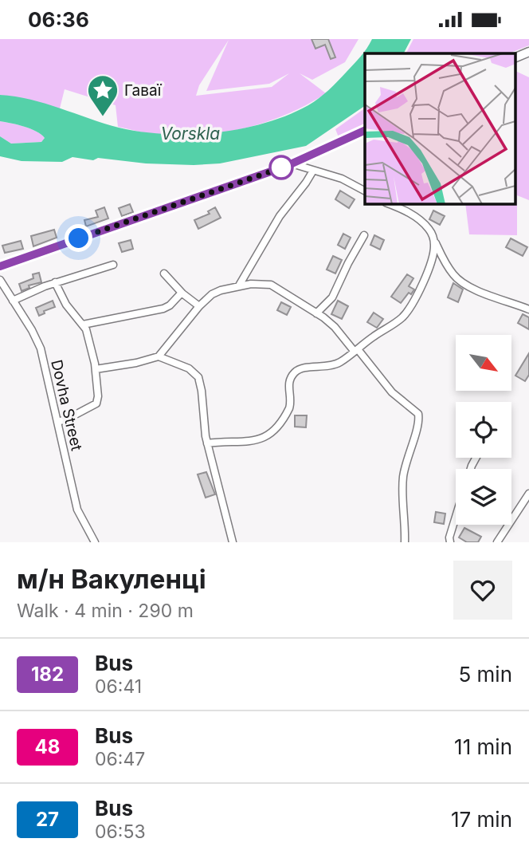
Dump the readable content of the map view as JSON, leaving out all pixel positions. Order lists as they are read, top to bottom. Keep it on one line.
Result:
{"streets":{"street":["Dovha Street"]},"water":["Vorskla"],"places":{"place":["Гаваї"]},"lines":["bus line 182"],"north":"bottom right","page":{"status":"06:36","heading":["м/н Вакуленці","Walk · 4 min · 290 m"],"list":[{"mark":"182","name":"Bus","note":"06:41","value":"5 min"},{"mark":"48","name":"Bus","note":"06:47","value":"11 min"},{"mark":"27","name":"Bus","note":"06:53","value":"17 min"}]}}
